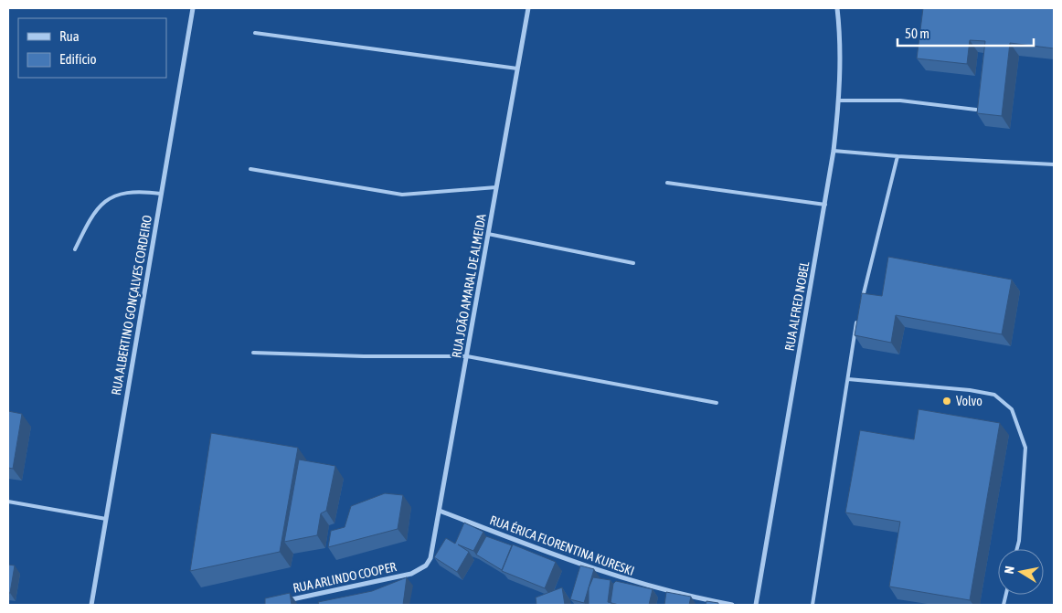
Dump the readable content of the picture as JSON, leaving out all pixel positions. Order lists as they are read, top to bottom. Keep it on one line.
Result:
{"streets":{"street":["RUA JOÃO AMARAL DE ALMEIDA","RUA ALBERTINO GONÇALVES CORDEIRO","RUA ALFRED NOBEL","RUA ÉRICA FLORENTINA KURESKI","RUA ARLINDO COOPER"]},"crossings":[["RUA JOÃO AMARAL DE ALMEIDA","RUA ÉRICA FLORENTINA KURESKI"],["RUA JOÃO AMARAL DE ALMEIDA","RUA ARLINDO COOPER"]],"places":["Volvo"],"legend":["Rua","Edifício"],"scale_bar":"50 m","north":"left"}
